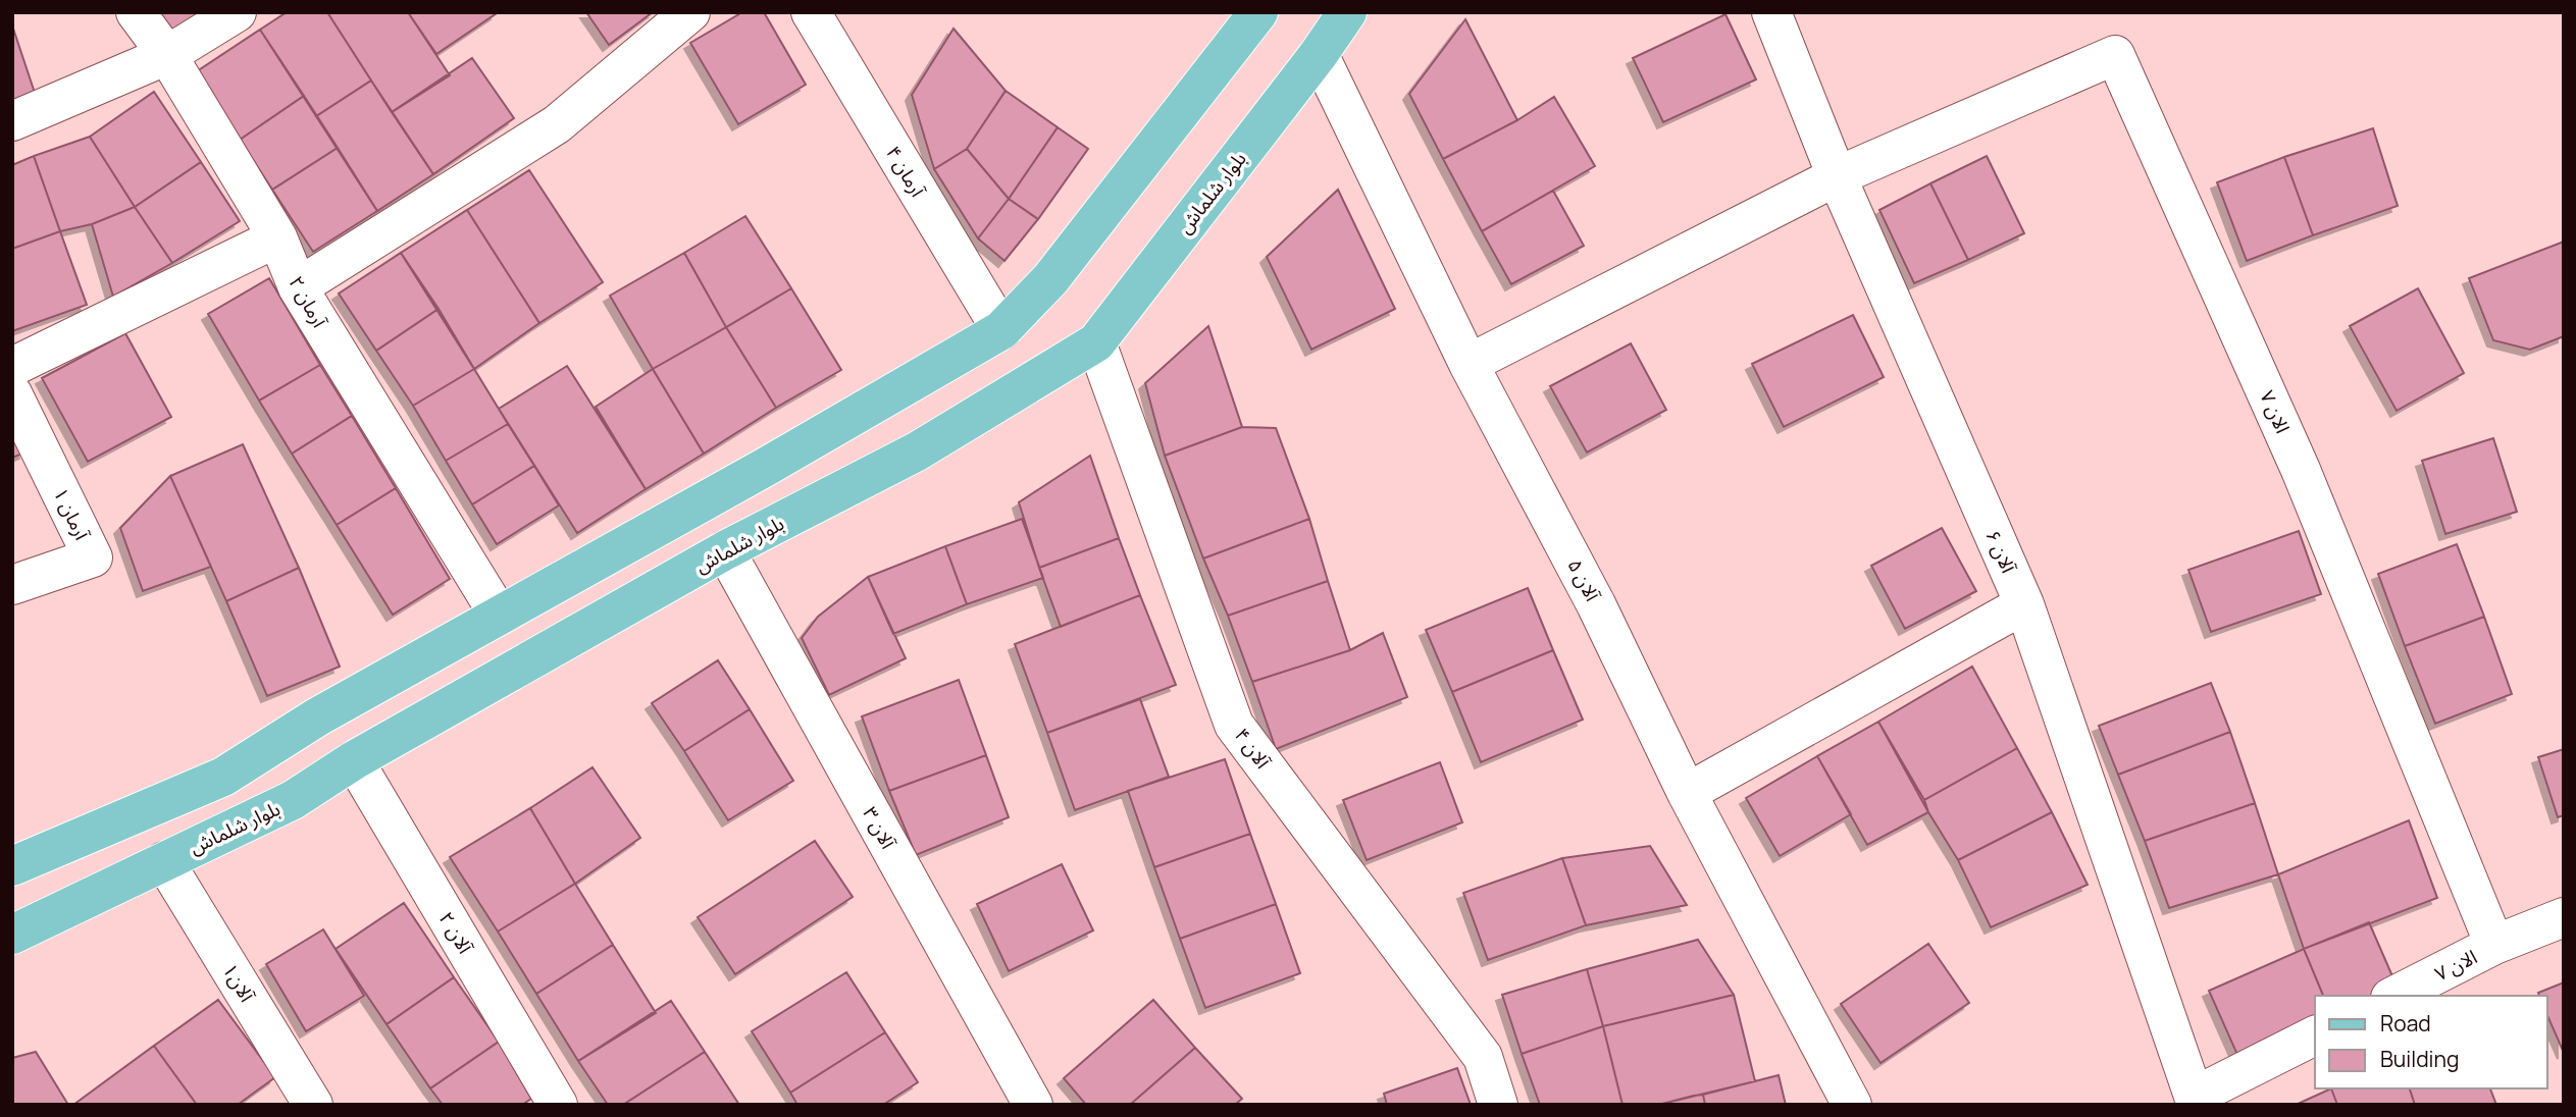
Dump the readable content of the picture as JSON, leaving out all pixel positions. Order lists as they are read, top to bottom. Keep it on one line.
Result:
{"streets":{"main road":["بلوار شلماش"],"street":["آرمان ۴","آرمان ۲","الان ۷","آرمان ۱","آلان ۶","آلان ۵","آلان ۴","آلان ۳","آلان ۲","آلان۱"]},"crossings":[["بلوار شلماش","آلان ۵"],["بلوار شلماش","آلان ۴"],["بلوار شلماش","آلان ۳"],["بلوار شلماش","آلان ۲"],["بلوار شلماش","آلان۱"],["الان ۷","آلان ۶"]],"legend":["Road","Building"]}
